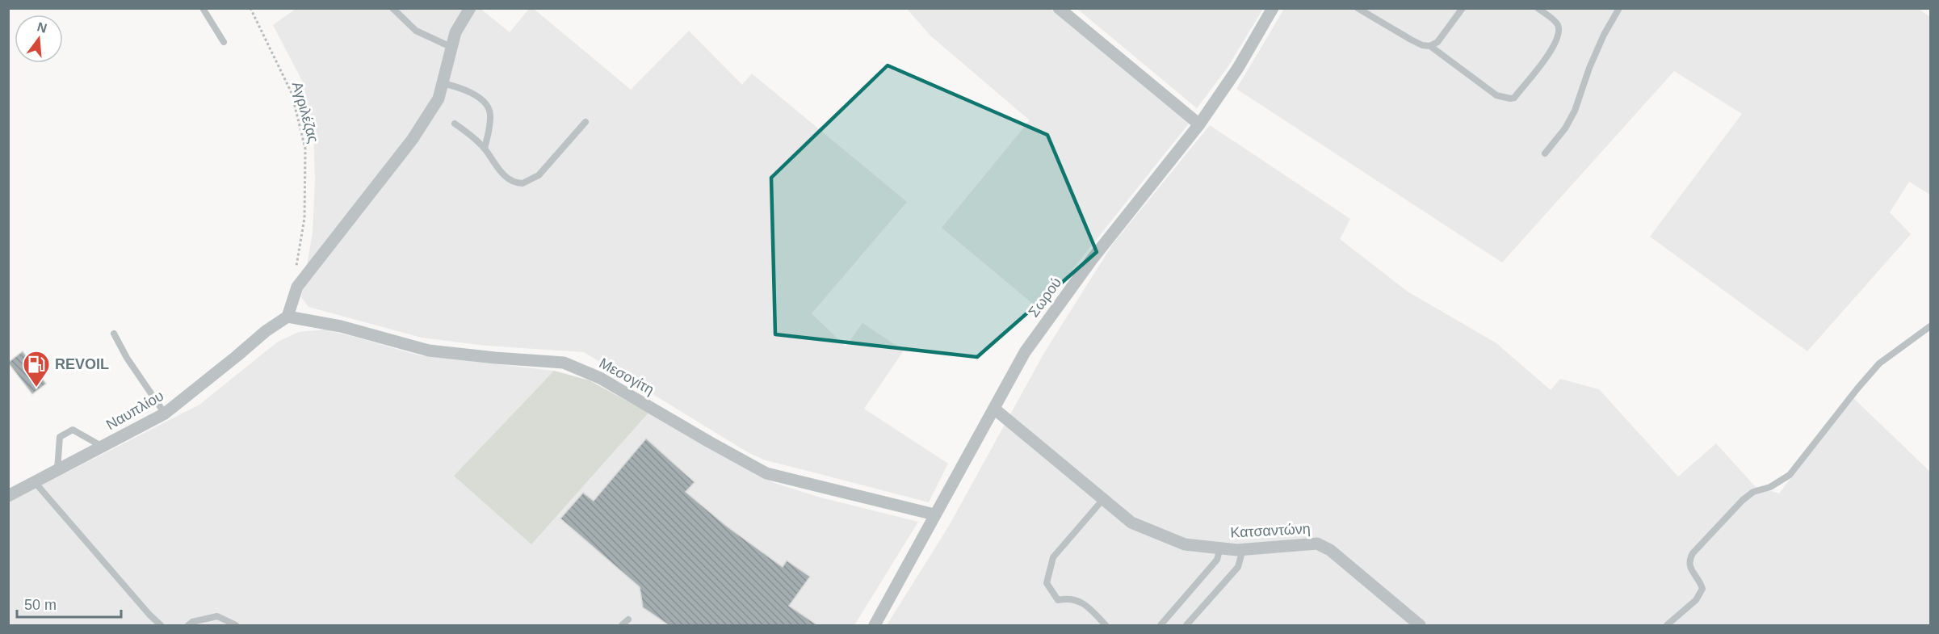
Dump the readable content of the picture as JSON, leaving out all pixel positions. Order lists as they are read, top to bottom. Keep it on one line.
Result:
{"streets":{"street":["Σωρού","Μεσογίτη","Ναυπλίου","Κατσαντώνη"],"path":["Αγριλέζας"]},"crossings":[["Σωρού","Μεσογίτη"],["Σωρού","Κατσαντώνη"],["Μεσογίτη","Ναυπλίου"]],"places":{"fuel station":["REVOIL"]},"scale_bar":"50 m","north":"top"}
